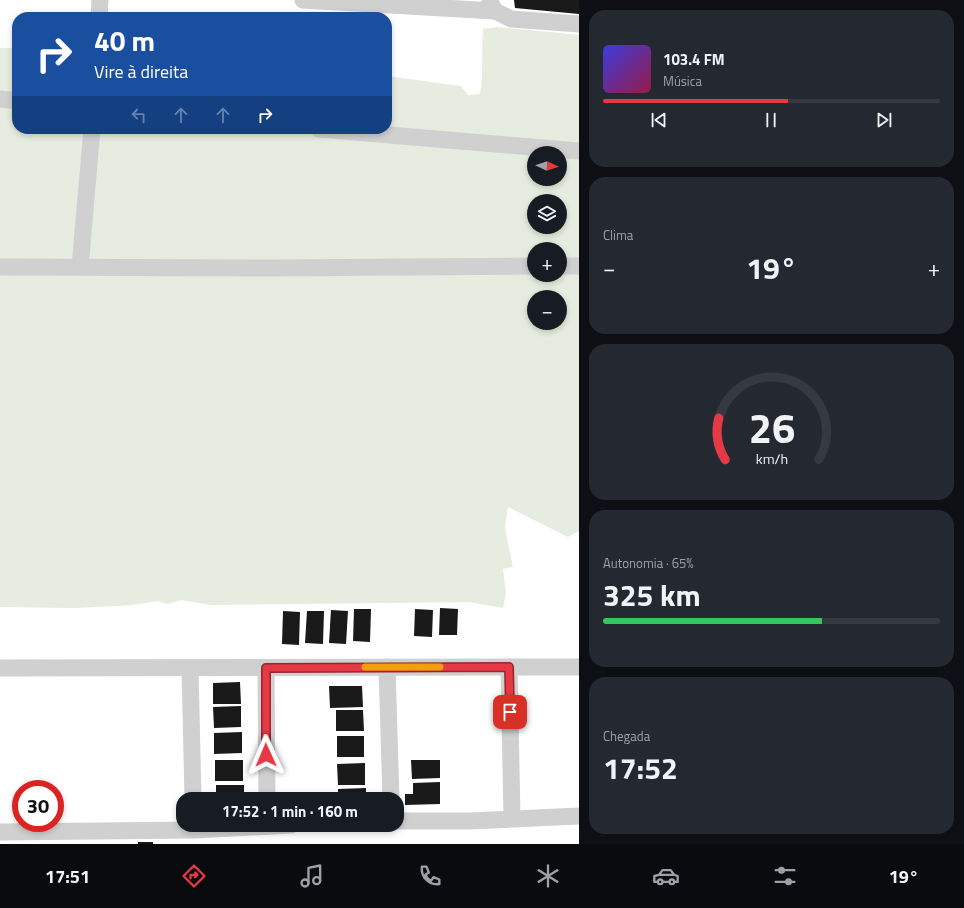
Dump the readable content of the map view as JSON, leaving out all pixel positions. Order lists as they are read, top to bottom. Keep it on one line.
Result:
{"north":"right","page":{"turn":["40 m","Vire à direita"],"song":["103.4 FM","Música"],"map_buttons":["+","−"],"tile":["Clima",["Autonomia · 65%","325 km"],["Chegada","17:52"]],"heat":["−","19°","+"],"limit":"30","trip":"17:52 · 1 min · 160 m","tabs":["17:51","19°"],"gauge":["26","km/h"]}}
